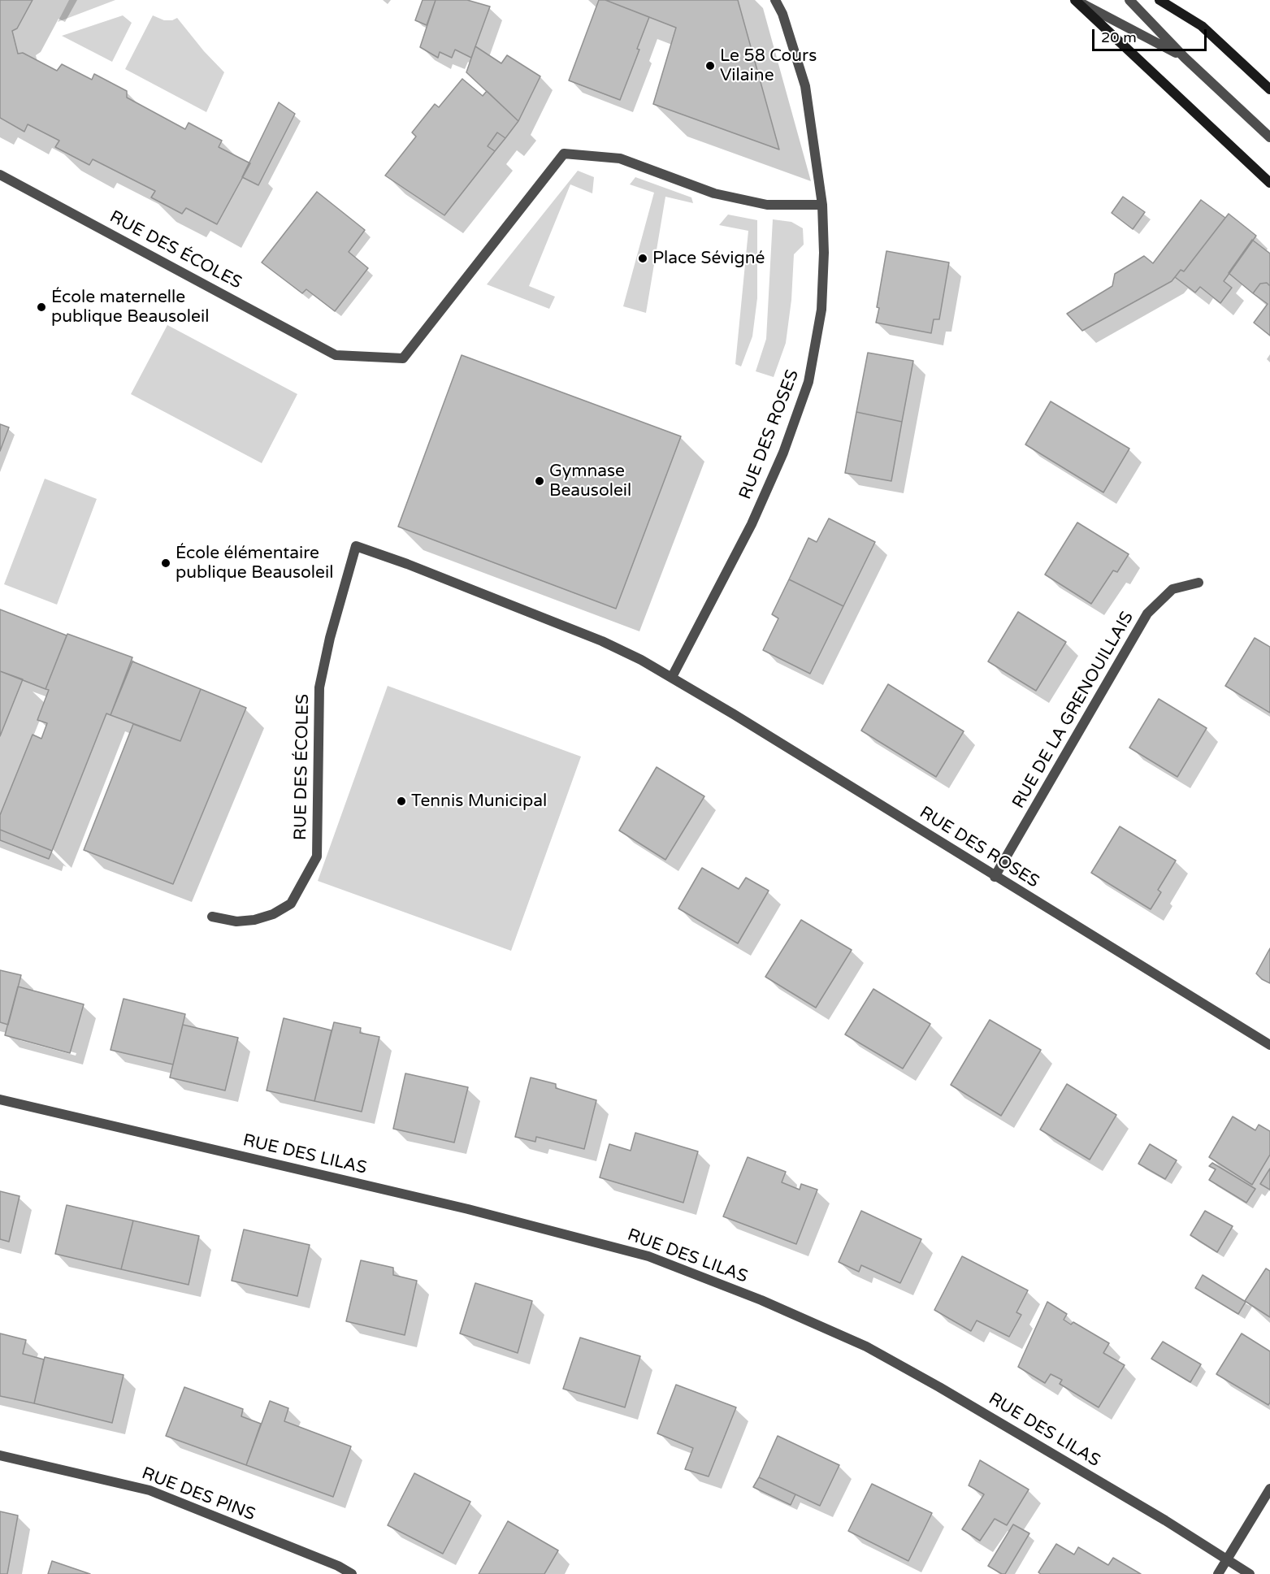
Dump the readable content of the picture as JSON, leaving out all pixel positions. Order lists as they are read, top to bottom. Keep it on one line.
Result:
{"streets":{"street":["RUE DES ÉCOLES","RUE DES ROSES","RUE DE LA GRENOUILLAIS","RUE DES LILAS","RUE DES PINS"]},"crossings":[["RUE DES ÉCOLES","RUE DES ROSES"],["RUE DES ROSES","RUE DE LA GRENOUILLAIS"]],"places":["Le 58 Cours Vilaine","Place Sévigné","École maternelle publique Beausoleil","Gymnase Beausoleil","École élémentaire publique Beausoleil","Tennis Municipal"],"scale_bar":"20 m"}
